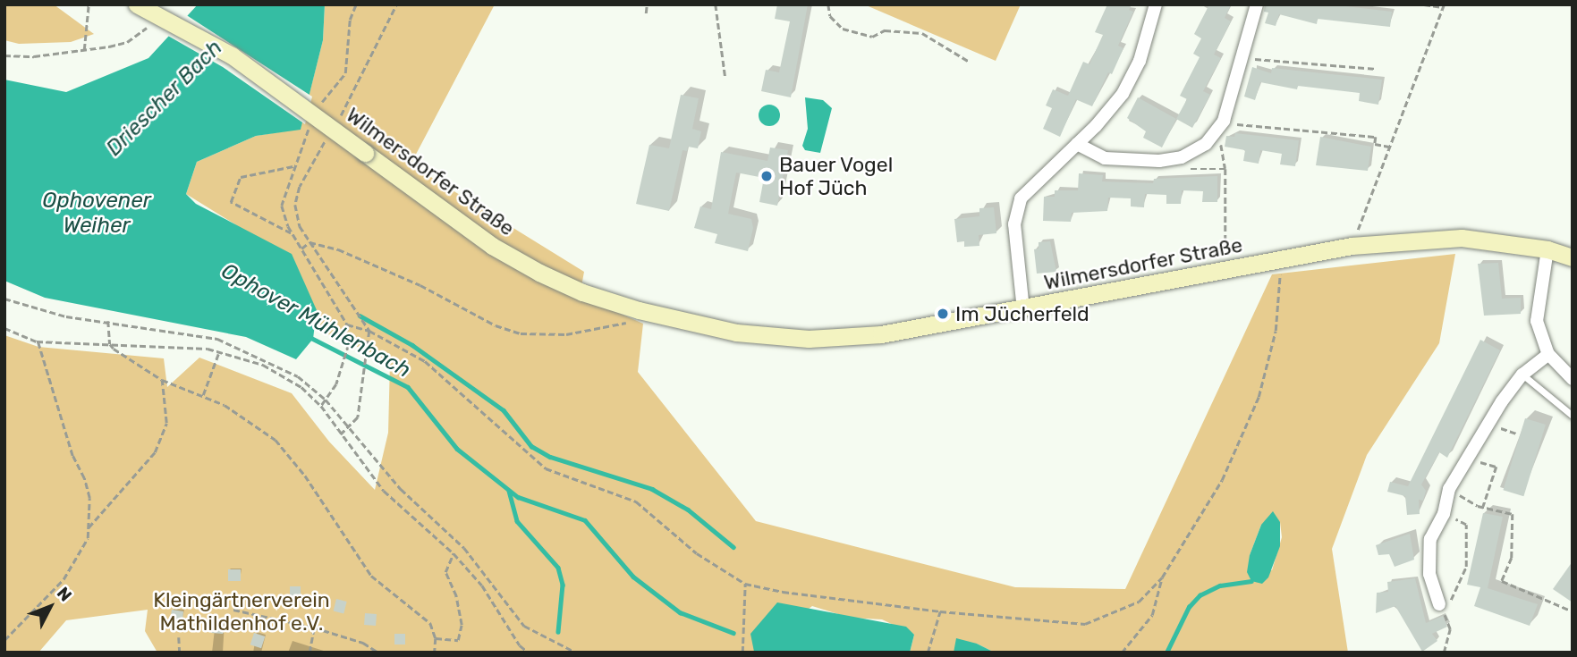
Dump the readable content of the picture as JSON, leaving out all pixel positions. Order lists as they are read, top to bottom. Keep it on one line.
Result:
{"streets":{"street":["Wilmersdorfer Straße"]},"water":["Driescher Bach","Ophovener Weiher","Ophover Mühlenbach"],"parks":["Kleingärtnerverein Mathildenhof e.V."],"places":["Bauer Vogel Hof Jüch","Im Jücherfeld"],"north":"top right"}
